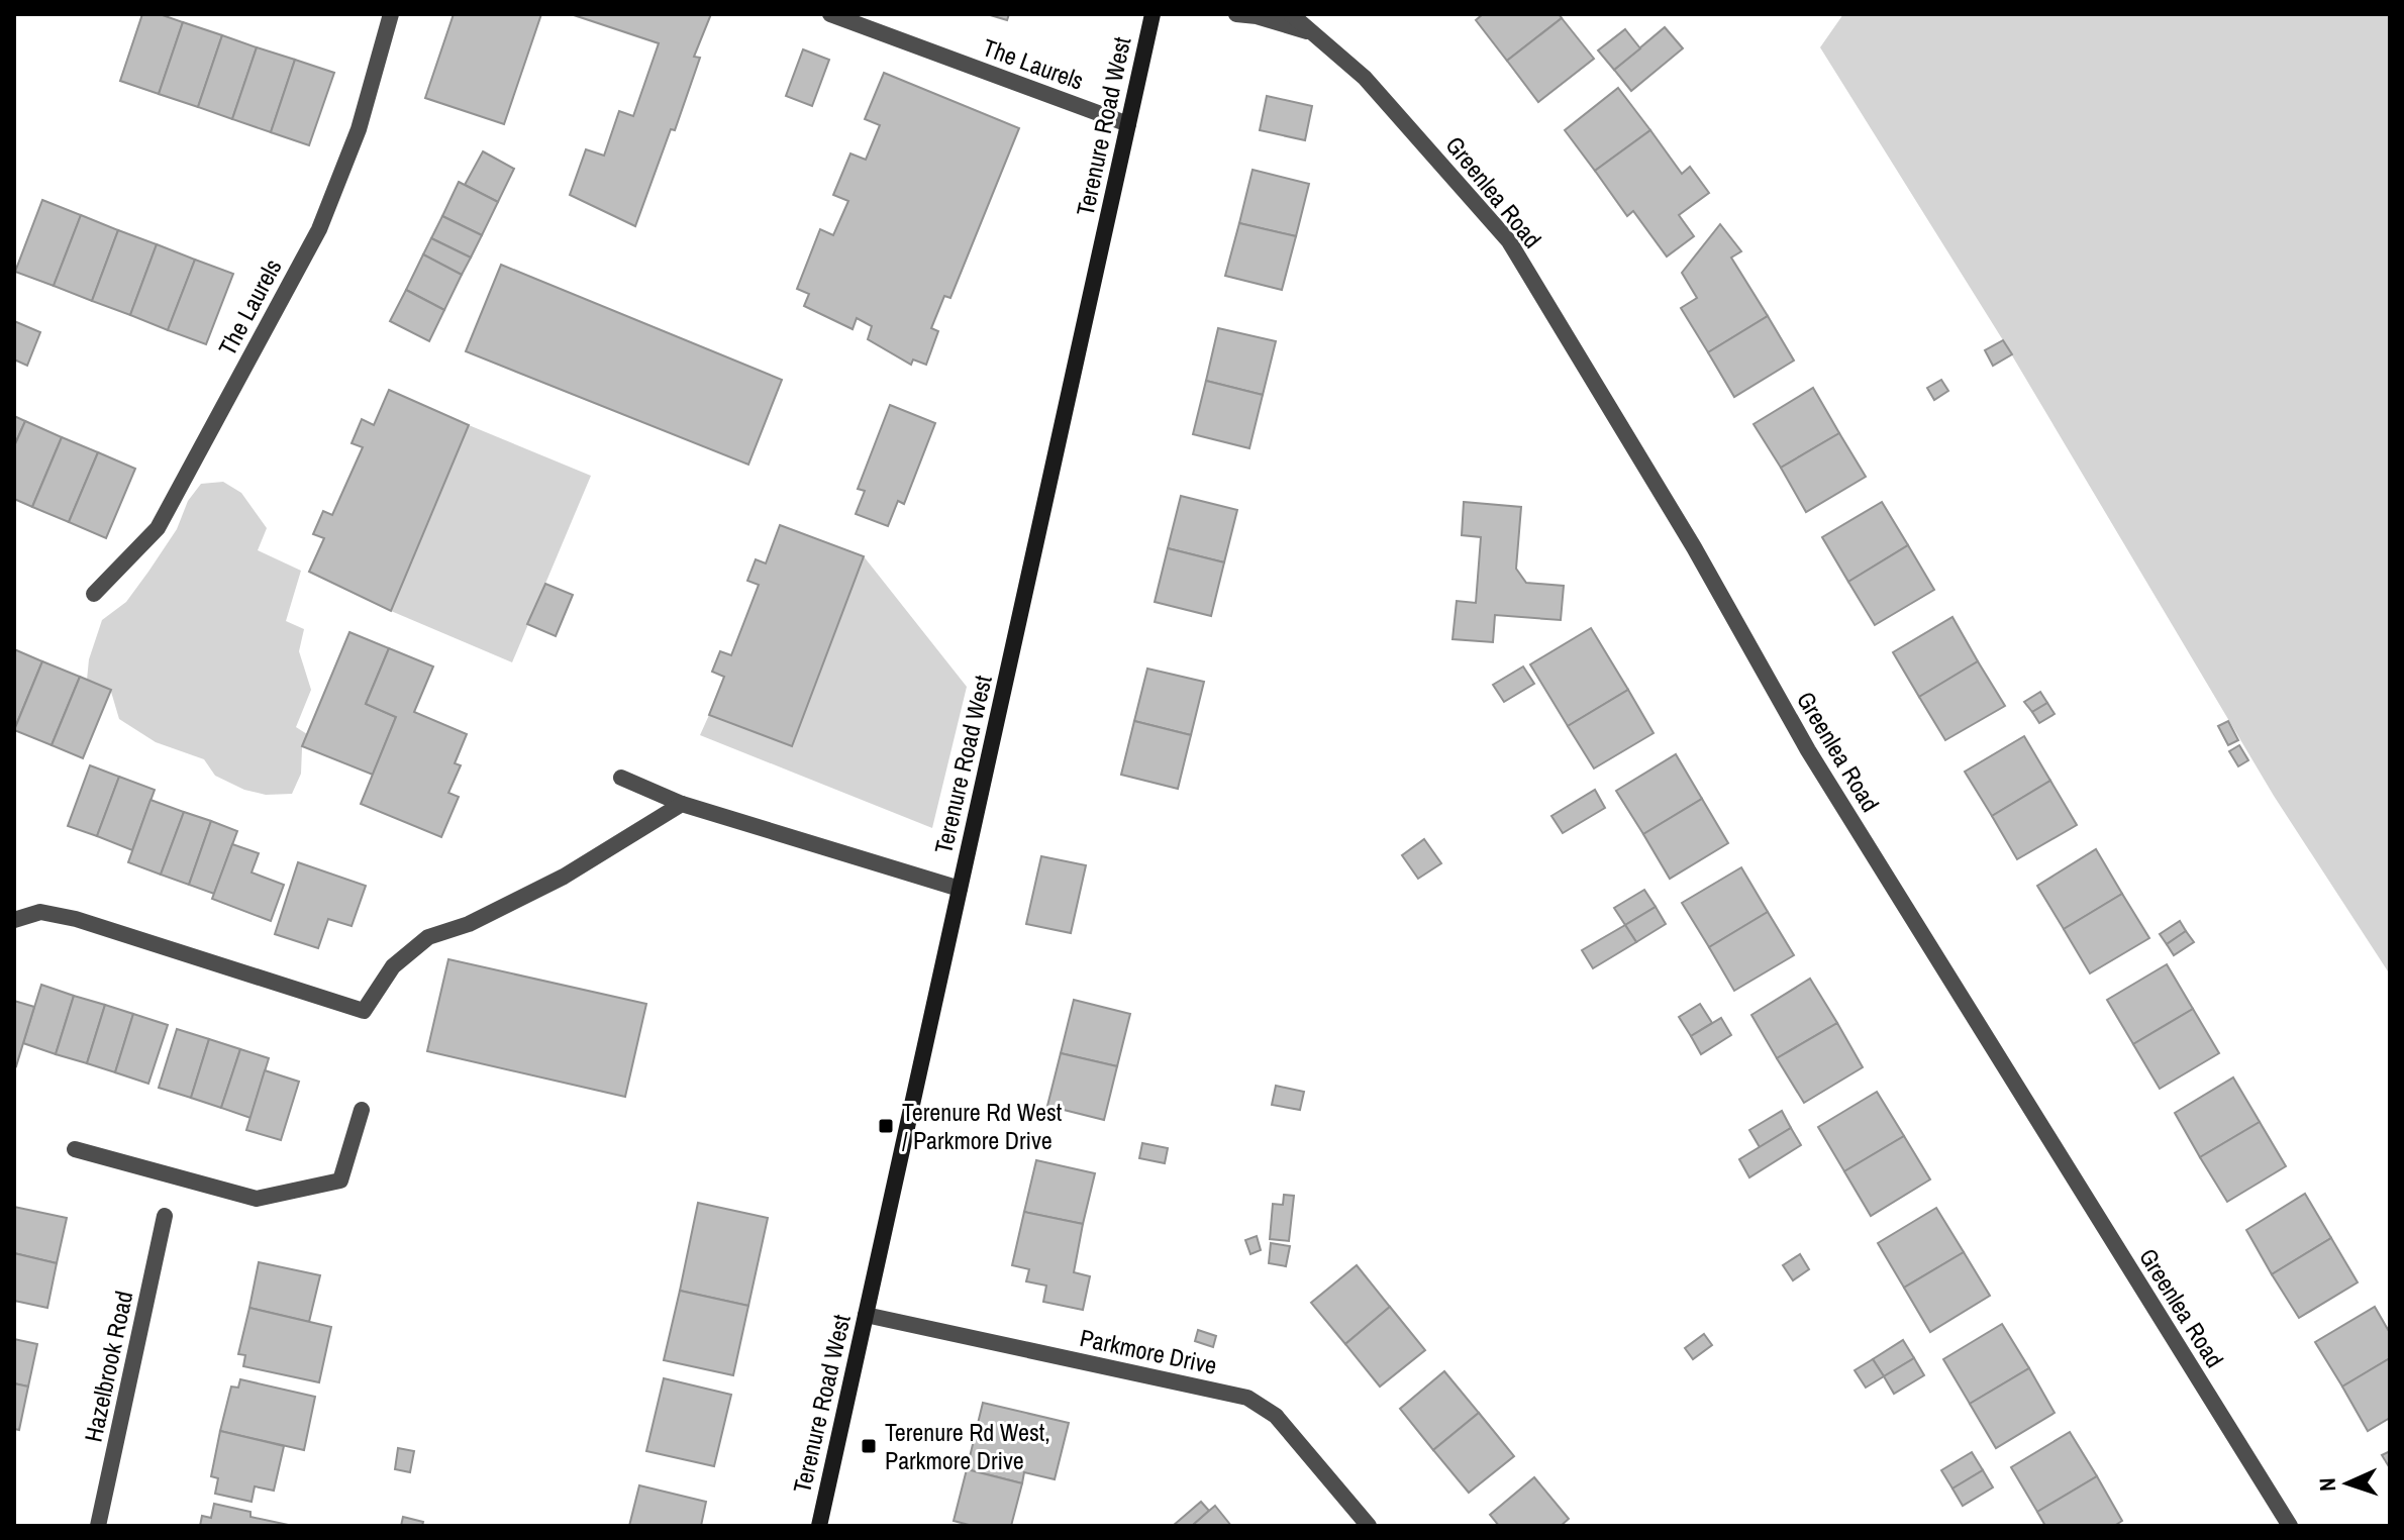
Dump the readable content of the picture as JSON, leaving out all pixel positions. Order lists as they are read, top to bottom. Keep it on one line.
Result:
{"streets":{"main road":["Terenure Road West"],"street":["The Laurels","Greenlea Road","Parkmore Drive","Hazelbrook Road"]},"crossings":[["The Laurels","Terenure Road West"],["Terenure Road West","Parkmore Drive"]],"places":{"transit":["Terenure Rd West / Parkmore Drive","Terenure Rd West, Parkmore Drive"]},"north":"left"}
